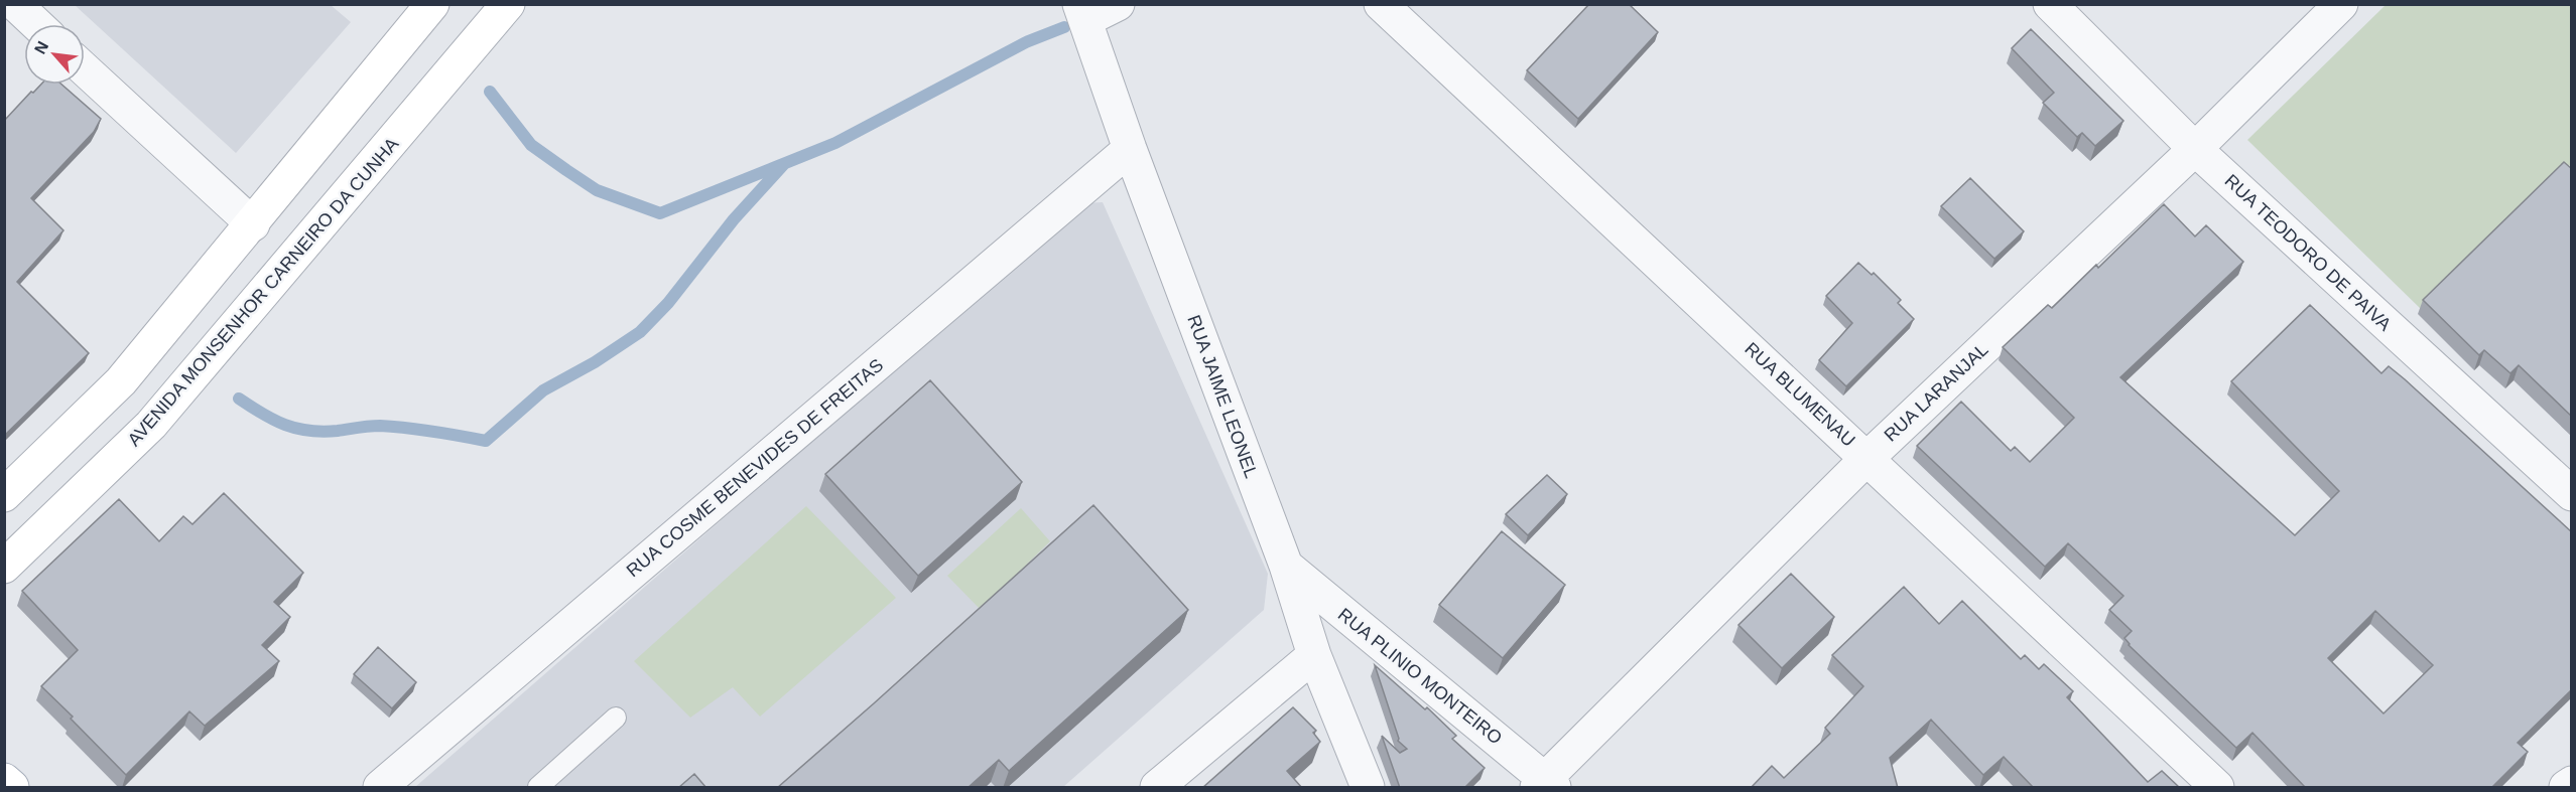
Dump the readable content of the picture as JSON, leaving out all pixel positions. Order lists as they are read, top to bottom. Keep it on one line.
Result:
{"streets":{"main road":["AVENIDA MONSENHOR CARNEIRO DA CUNHA"],"street":["RUA TEODORO DE PAIVA","RUA LARANJAL","RUA BLUMENAU","RUA JAIME LEONEL","RUA COSME BENEVIDES DE FREITAS","RUA PLINIO MONTEIRO"]},"crossings":[["RUA TEODORO DE PAIVA","RUA LARANJAL"],["RUA LARANJAL","RUA BLUMENAU"],["RUA LARANJAL","RUA PLINIO MONTEIRO"],["RUA JAIME LEONEL","RUA COSME BENEVIDES DE FREITAS"],["RUA JAIME LEONEL","RUA PLINIO MONTEIRO"]],"north":"top left"}
